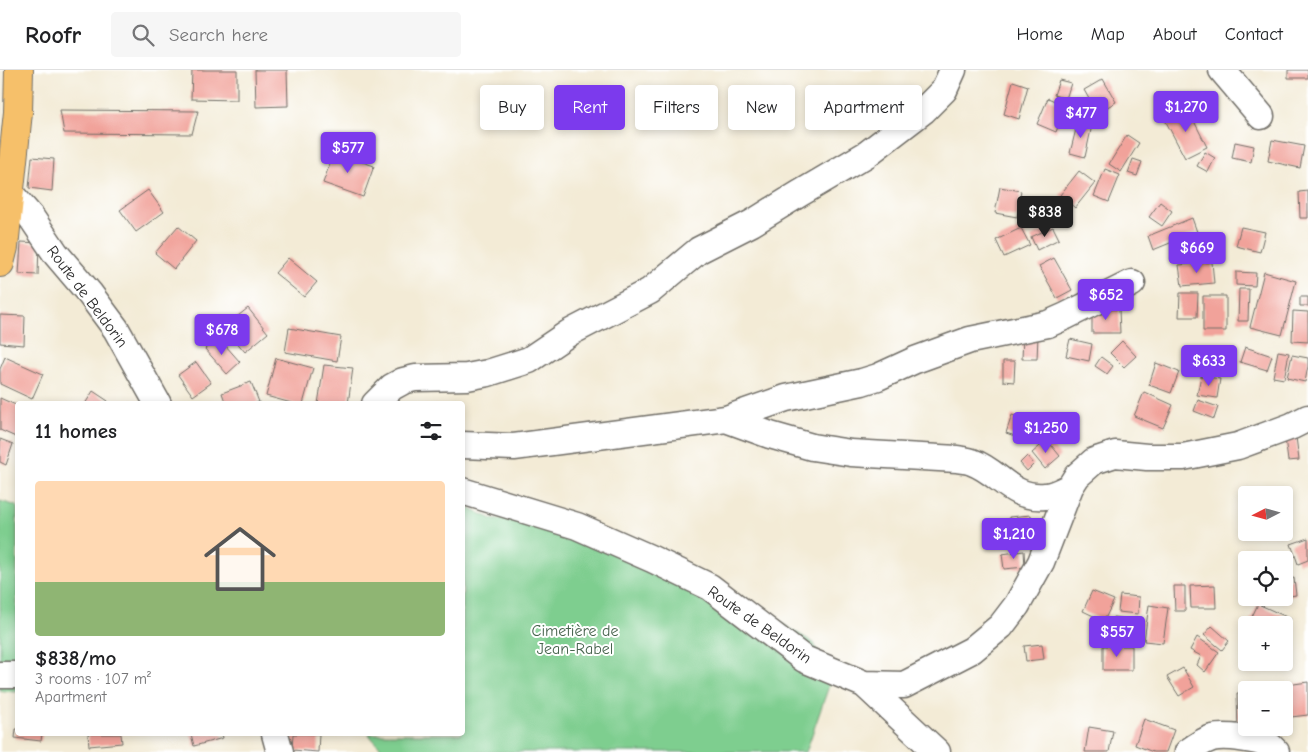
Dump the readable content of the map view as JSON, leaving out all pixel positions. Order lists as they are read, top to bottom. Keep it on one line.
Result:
{"streets":{"street":["Route de Beldorin"]},"parks":["Cimetière de Jean-Rabel"],"north":"left","page":{"header":"Roofr","search":"Search here","nav":["Home","Map","About","Contact"],"chip":["Buy","Rent","Filters","New","Apartment"],"price":["$1,270","$477","$577","$838","$669","$652","$678","$633","$1,250","$1,210","$557"],"heading":"11 homes","list":[{"name":"$838/mo","note":"3 rooms · 107 m² · Apartment"}],"map_buttons":["+","−"]}}
